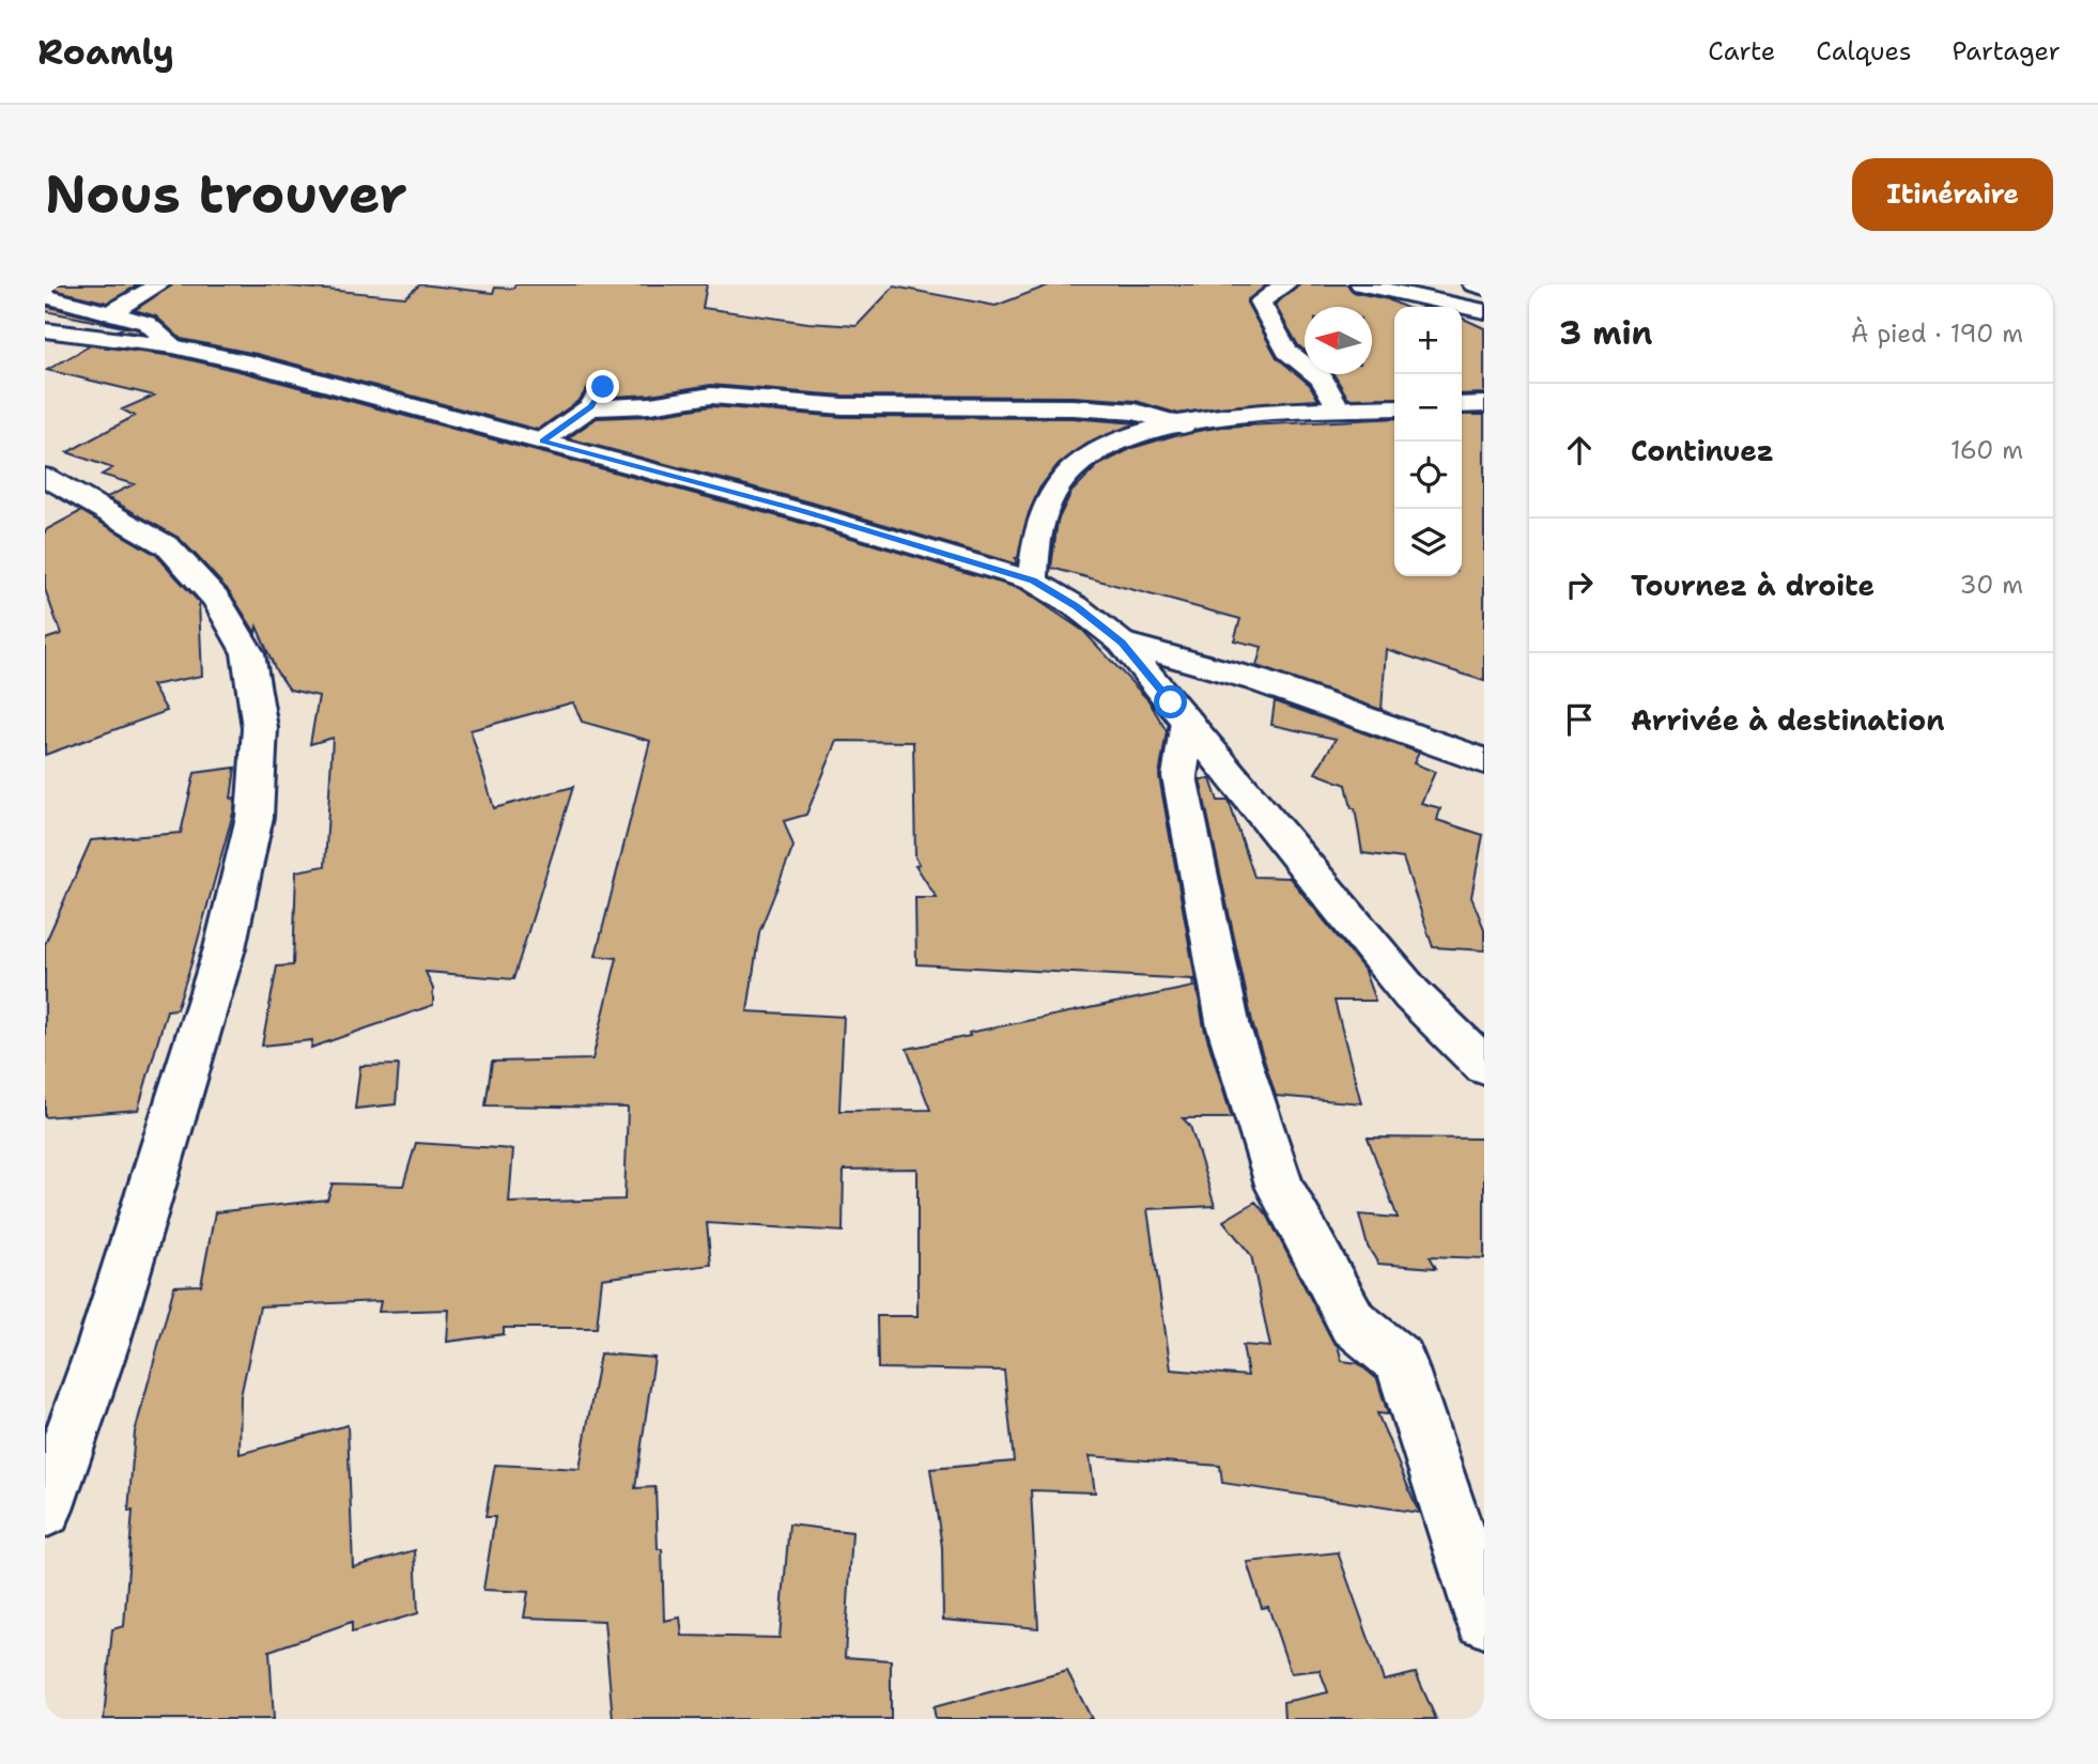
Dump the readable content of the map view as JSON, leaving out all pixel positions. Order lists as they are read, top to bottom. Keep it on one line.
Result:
{"north":"left","page":{"header":"Roamly","nav":["Carte","Calques","Partager"],"buttons":"Itinéraire","title":"Nous trouver","heading":["3 min","À pied · 190 m"],"map_buttons":["+","−"],"list":[["Continuez","160 m"],["Tournez à droite","30 m"],"Arrivée à destination"]}}
